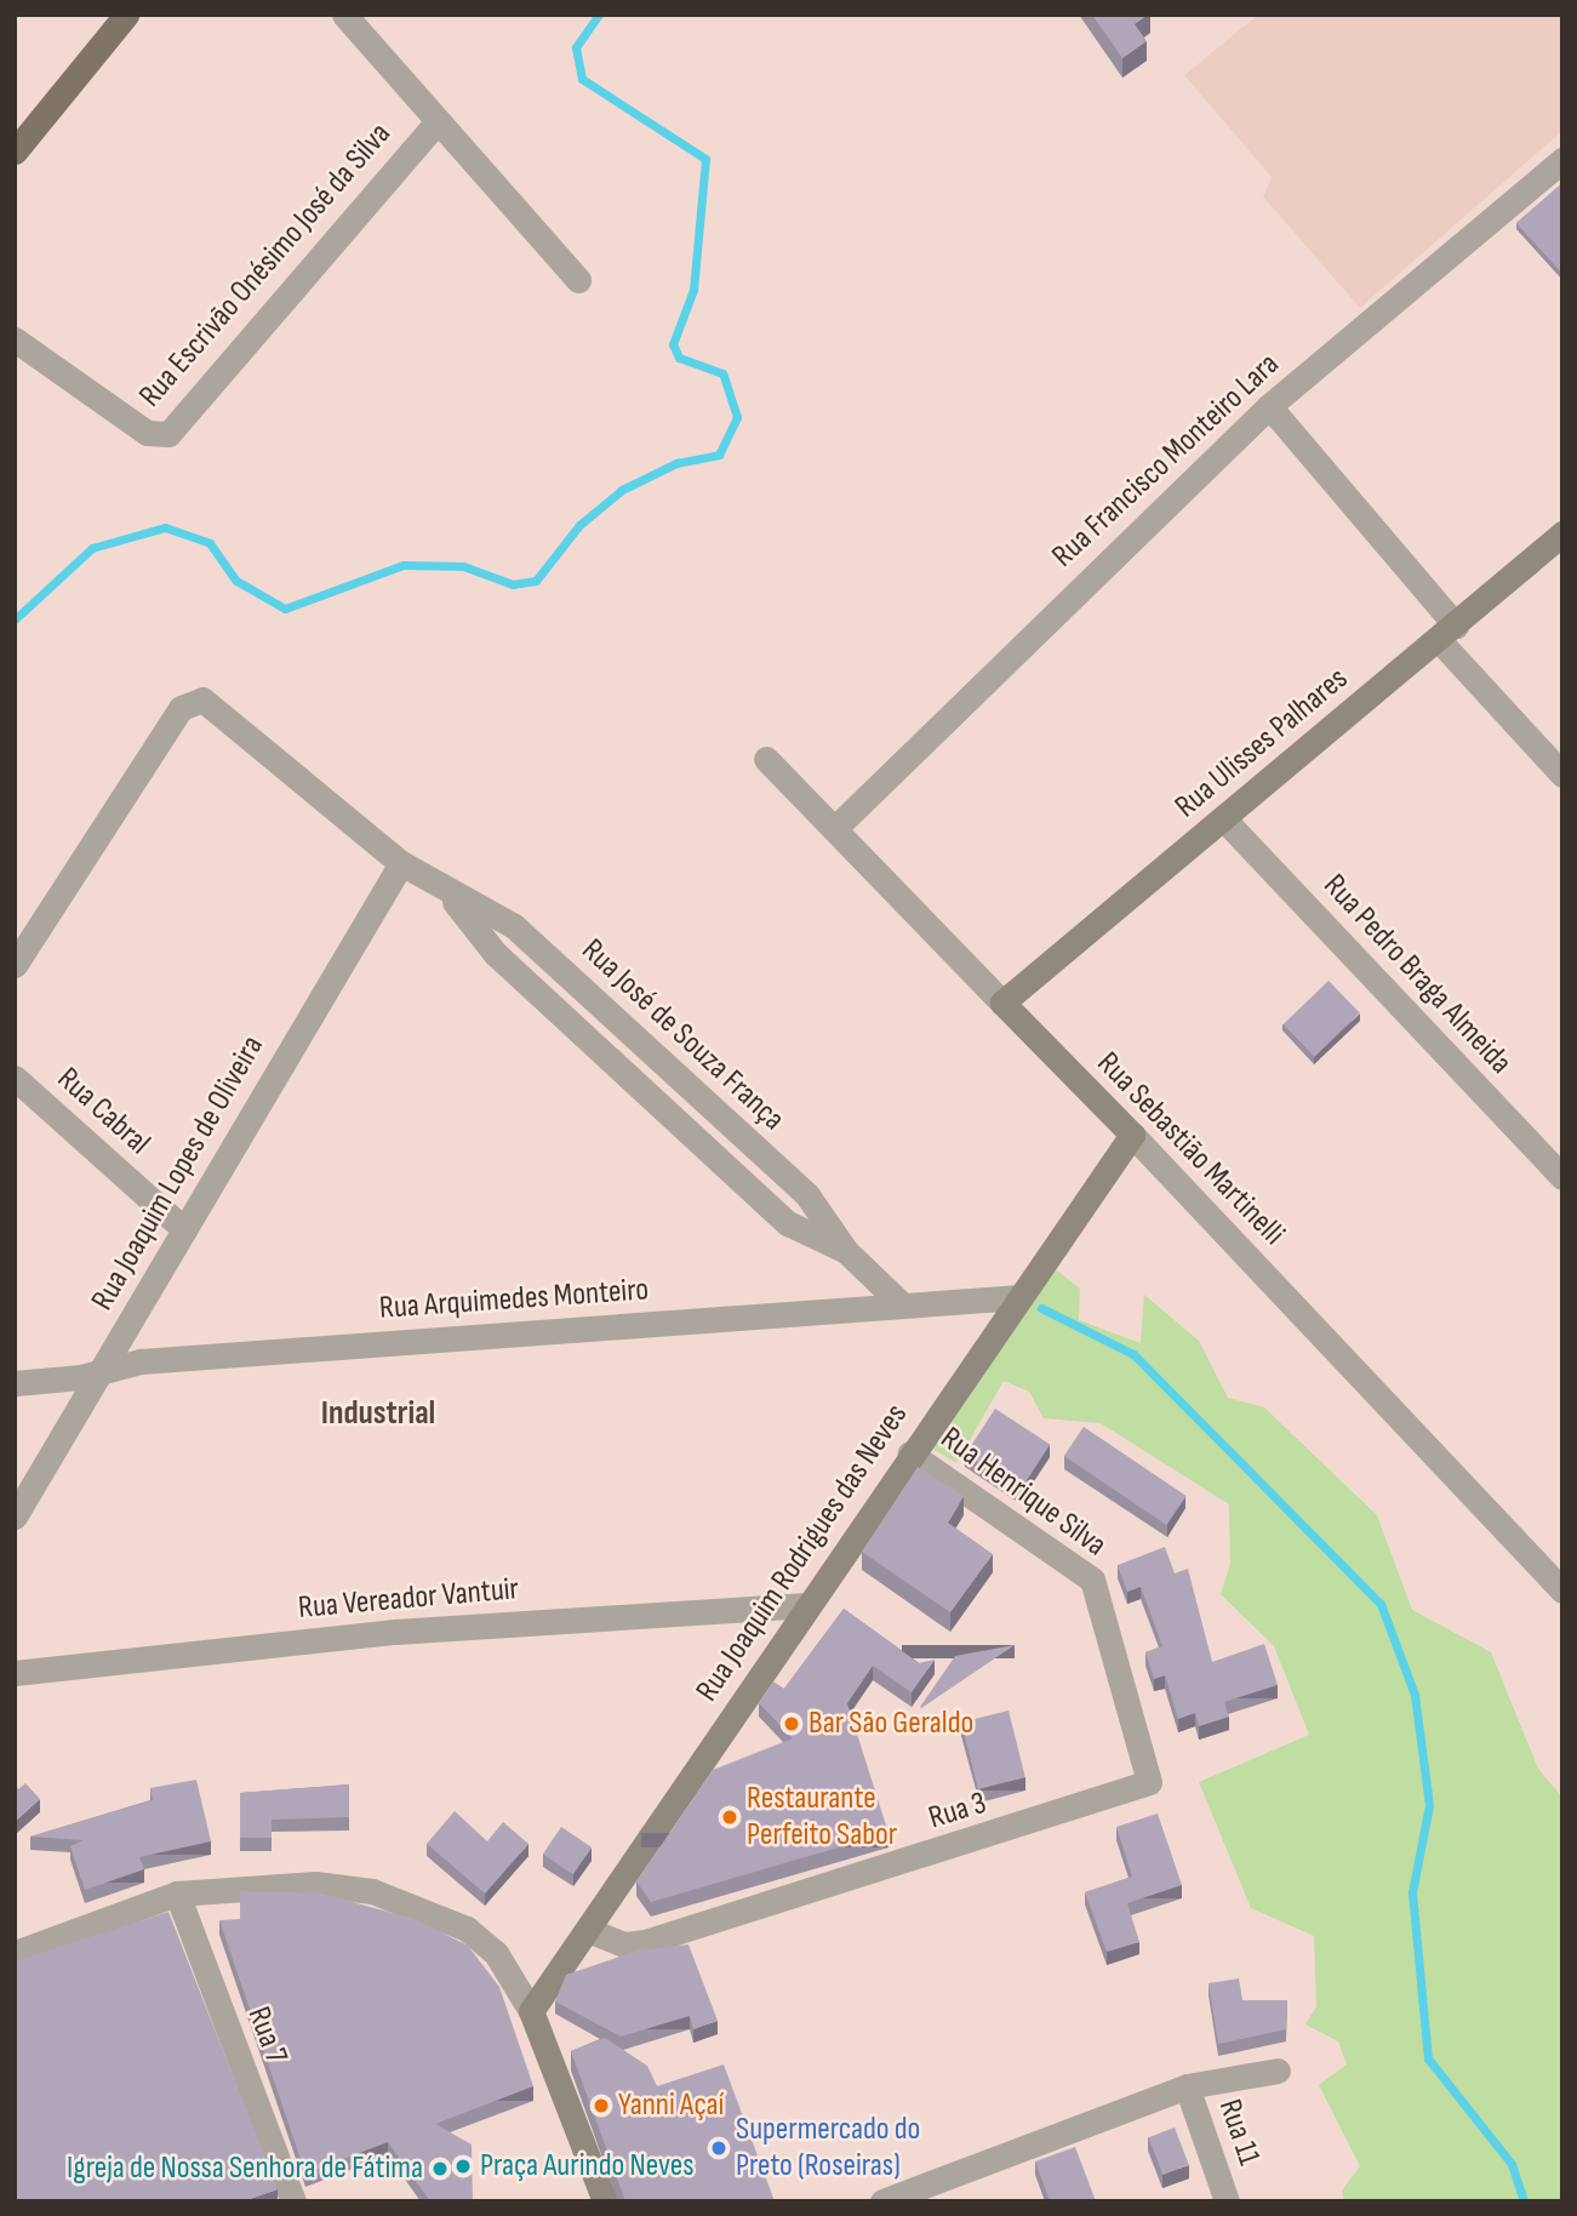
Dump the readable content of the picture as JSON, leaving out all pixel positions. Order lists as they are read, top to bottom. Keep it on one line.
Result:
{"streets":{"street":["Rua Escrivão Onésimo José da Silva","Rua Francisco Monteiro Lara","Rua Ulisses Palhares","Rua Pedro Braga Almeida","Rua José de Souza França","Rua Cabral","Rua Sebastião Martinelli","Rua Joaquim Lopes de Oliveira","Rua Arquimedes Monteiro","Rua Henrique Silva","Rua Joaquim Rodrigues das Neves","Rua Vereador Vantuir","Rua 3","Rua 7","Rua 11"]},"crossings":[["Rua Francisco Monteiro Lara","Rua Sebastião Martinelli"],["Rua Ulisses Palhares","Rua Pedro Braga Almeida"],["Rua Ulisses Palhares","Rua Sebastião Martinelli"],["Rua José de Souza França","Rua Joaquim Lopes de Oliveira"],["Rua José de Souza França","Rua Arquimedes Monteiro"],["Rua Cabral","Rua Joaquim Lopes de Oliveira"],["Rua Sebastião Martinelli","Rua Joaquim Rodrigues das Neves"],["Rua Joaquim Lopes de Oliveira","Rua Arquimedes Monteiro"],["Rua Arquimedes Monteiro","Rua Joaquim Rodrigues das Neves"],["Rua Henrique Silva","Rua Joaquim Rodrigues das Neves"],["Rua Henrique Silva","Rua 3"],["Rua Joaquim Rodrigues das Neves","Rua Vereador Vantuir"],["Rua Joaquim Rodrigues das Neves","Rua 3"]],"districts":["Industrial"],"places":["Bar São Geraldo","Restaurante Perfeito Sabor","Yanni Açaí","Supermercado do Preto (Roseiras)","Praça Aurindo Neves","Igreja de Nossa Senhora de Fátima"]}
